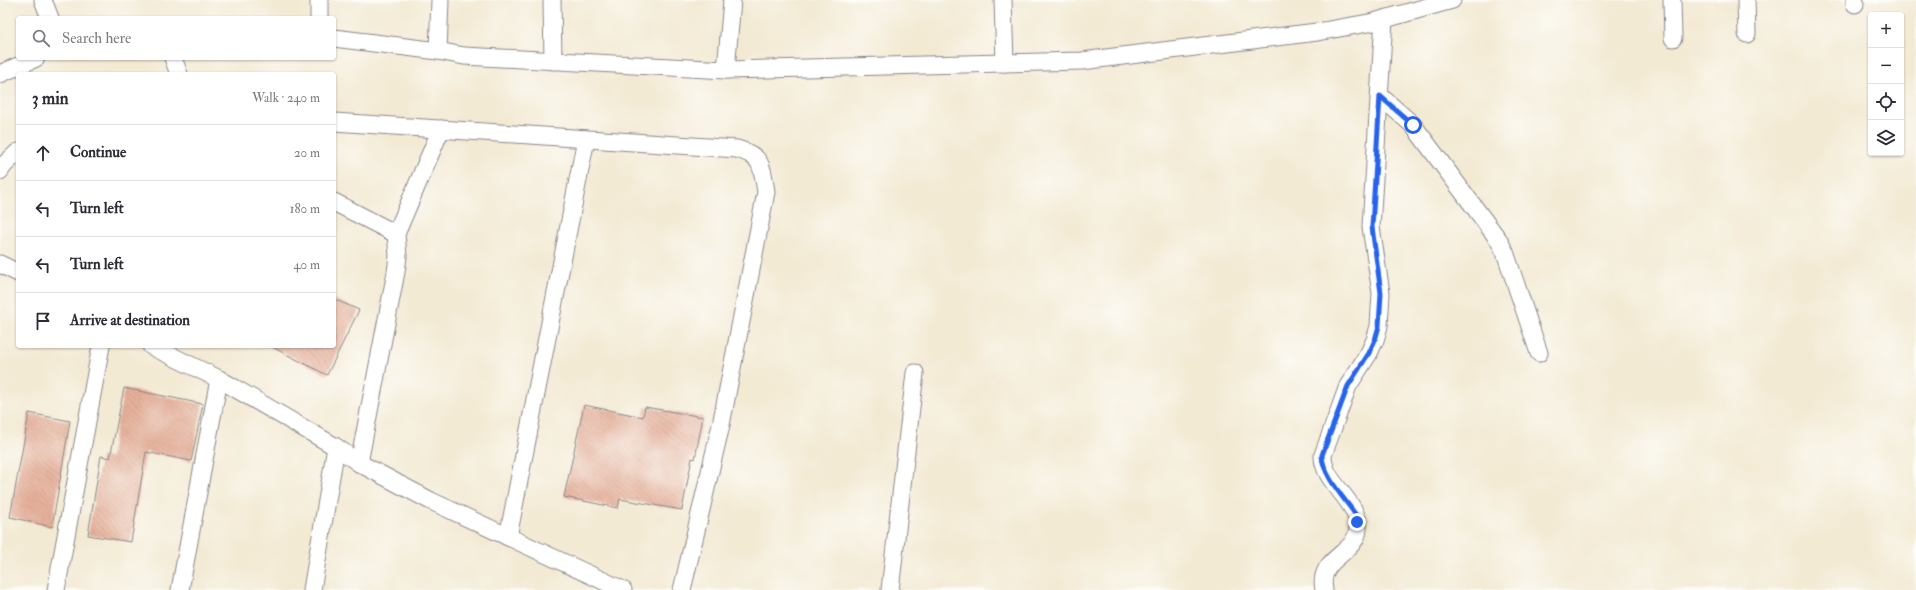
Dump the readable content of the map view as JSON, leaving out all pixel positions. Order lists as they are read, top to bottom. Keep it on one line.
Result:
{"page":{"map_buttons":["+","−"],"search":"Search here","heading":["3 min","Walk · 240 m"],"list":[["Continue","20 m"],["Turn left","180 m"],["Turn left","40 m"],"Arrive at destination"]}}
